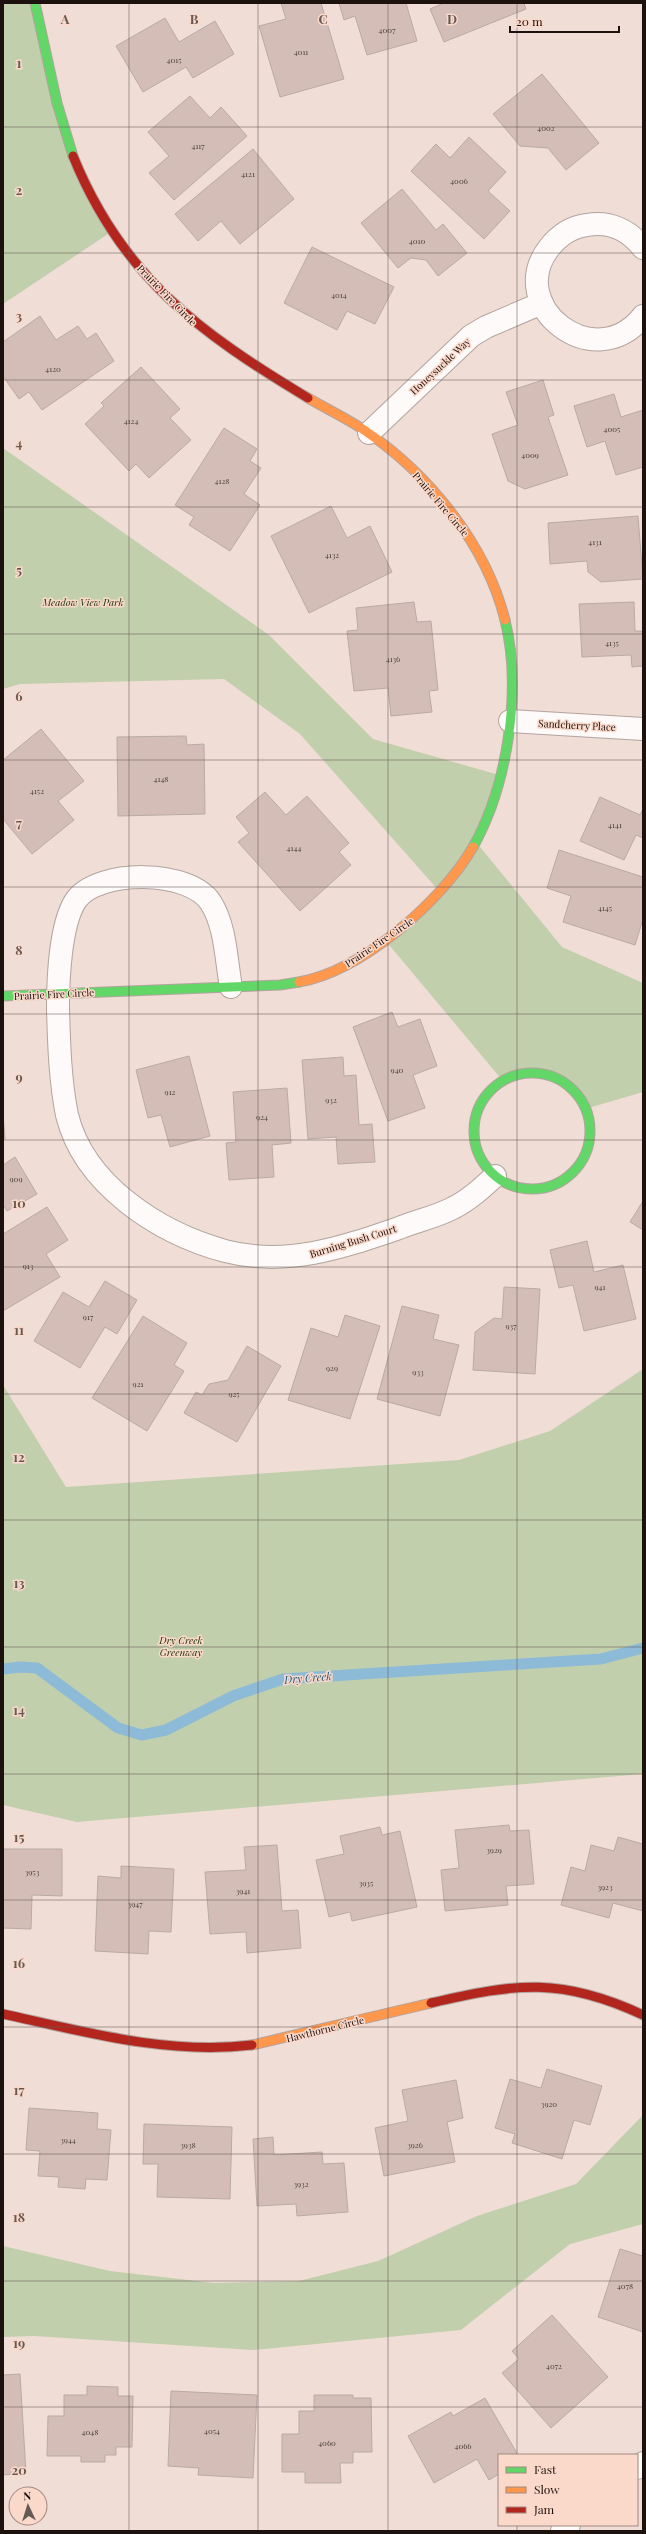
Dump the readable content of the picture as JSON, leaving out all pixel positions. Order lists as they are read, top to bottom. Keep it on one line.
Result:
{"streets":{"street":["Prairie Fire Circle","Honeysuckle Way","Sandcherry Place","Burning Bush Court","Hawthorne Circle"]},"crossings":[["Prairie Fire Circle","Honeysuckle Way"],["Prairie Fire Circle","Sandcherry Place"],["Prairie Fire Circle","Burning Bush Court"]],"water":["Dry Creek"],"parks":["Meadow View Park","Dry Creek Greenway"],"house_numbers":["4007","4011","4015","4002","4117","4121","4006","4010","4014","4120","4124","4005","4009","4128","4131","4132","4135","4136","4148","4152","4141","4144","4145","940","912","932","924","909","913","941","917","937","929","933","921","925","3929","3953","3935","3923","3941","3947","3920","3944","3938","3926","3932","4078","4072","4054","4048","4060","4066"],"legend":["Fast","Slow","Jam"],"scale_bar":"20 m","north":"top","grid":{"columns":["A","B","C","D"],"rows":["1","2","3","4","5","6","7","8","9","10","11","12","13","14","15","16","17","18","19","20"]}}
